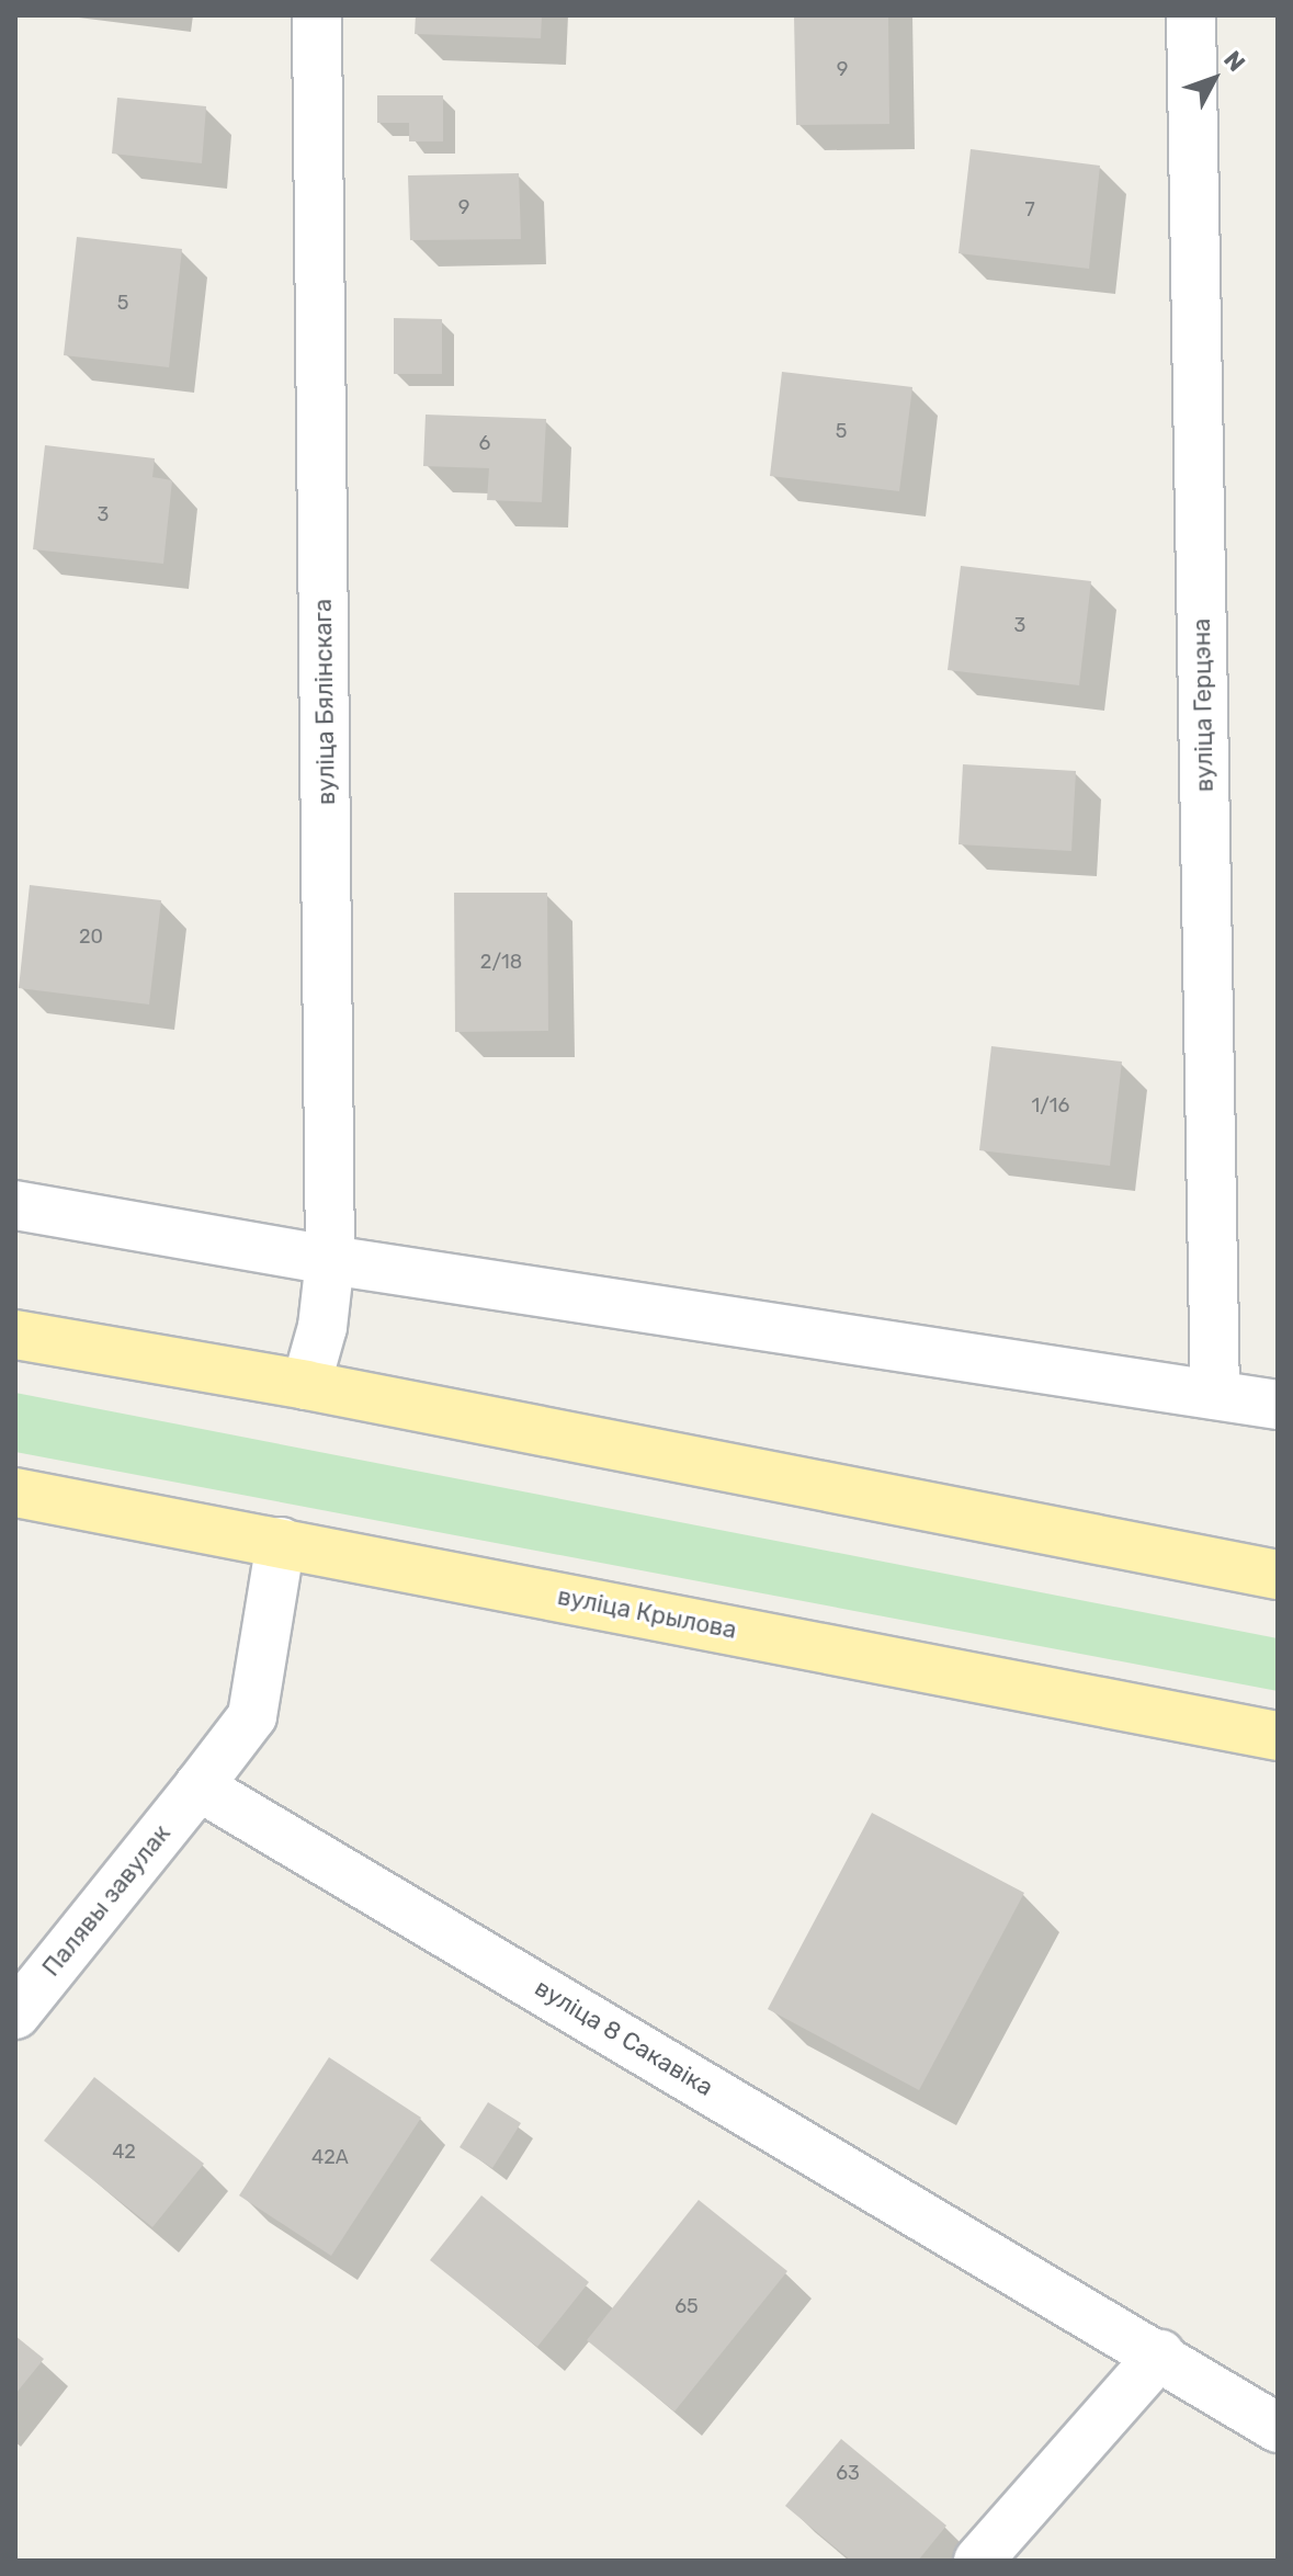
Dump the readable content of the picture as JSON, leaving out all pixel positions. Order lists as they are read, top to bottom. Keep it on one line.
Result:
{"streets":{"main road":["вуліца Крылова"],"street":["вуліца Бялінскага","вуліца Герцэна","Палявы завулак","вуліца 8 Сакавіка"]},"crossings":[["Палявы завулак","вуліца 8 Сакавіка"]],"house_numbers":["9","9","7","5","5","6","3","3","20","2/18","1/16","42","42А","65","63"],"north":"top right"}
